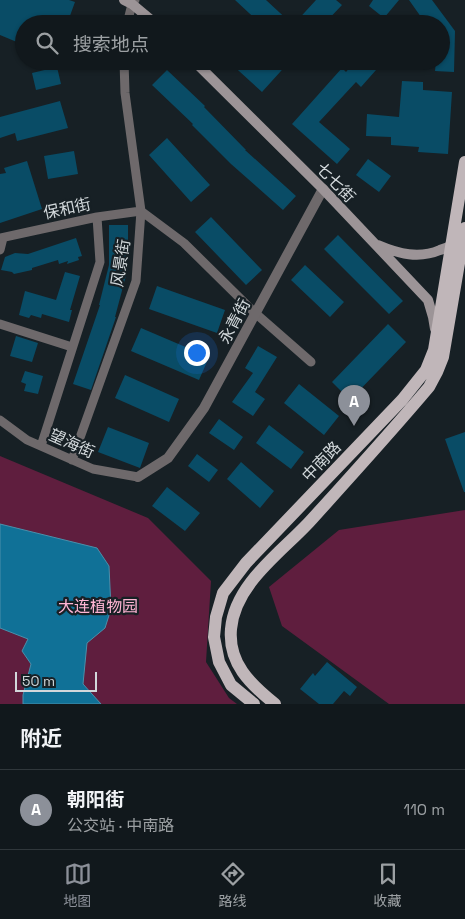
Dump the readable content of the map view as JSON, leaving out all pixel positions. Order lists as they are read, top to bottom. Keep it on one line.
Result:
{"streets":{"main road":["七七街","中南路"],"street":["保和街","风景街","永青街","望海街"]},"crossings":[["七七街","永青街"],["七七街","中南路"],["保和街","风景街"],["风景街","望海街"],["永青街","望海街"]],"parks":["大连植物园"],"scale_bar":"50 m","page":{"search":"搜索地点","pins":"A","scale":"50 m","heading":"附近","list":[{"mark":"A","name":"朝阳街","note":"公交站 · 中南路","value":"110 m"}],"nav":["地图","路线","收藏"]}}
